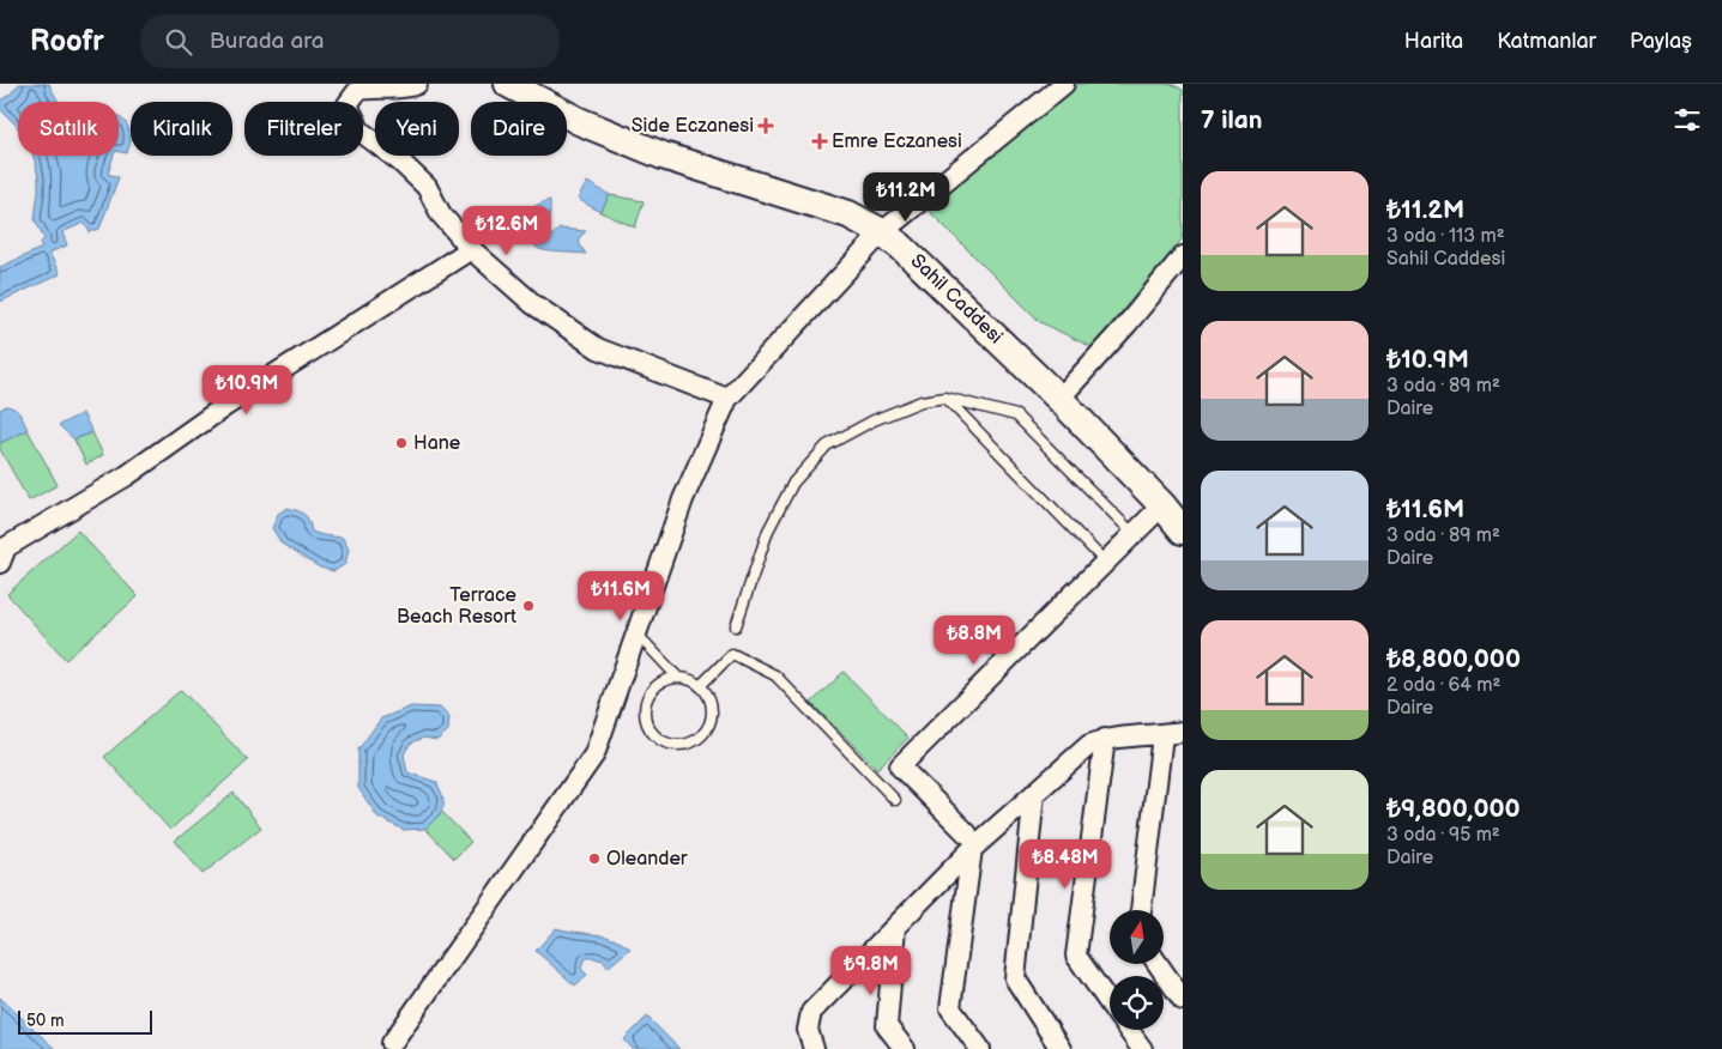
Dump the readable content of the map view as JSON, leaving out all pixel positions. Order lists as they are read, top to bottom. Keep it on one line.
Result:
{"streets":{"main road":["Sahil Caddesi"]},"places":{"health":["Side Eczanesi","Emre Eczanesi"],"other":["Hane","Terrace Beach Resort","Oleander"]},"scale_bar":"50 m","north":"top","page":{"header":"Roofr","search":"Burada ara","nav":["Harita","Katmanlar","Paylaş"],"heading":"7 ilan","chip":["Satılık","Kiralık","Filtreler","Yeni","Daire"],"list":[{"name":"₺11.2M","note":"3 oda · 113 m² · Sahil Caddesi"},{"name":"₺10.9M","note":"3 oda · 89 m² · Daire"},{"name":"₺11.6M","note":"3 oda · 89 m² · Daire"},{"name":"₺8,800,000","note":"2 oda · 64 m² · Daire"},{"name":"₺9,800,000","note":"3 oda · 95 m² · Daire"}],"price":["₺11.2M","₺12.6M","₺10.9M","₺11.6M","₺8.8M","₺8.48M","₺9.8M"],"scale":"50 m"}}
